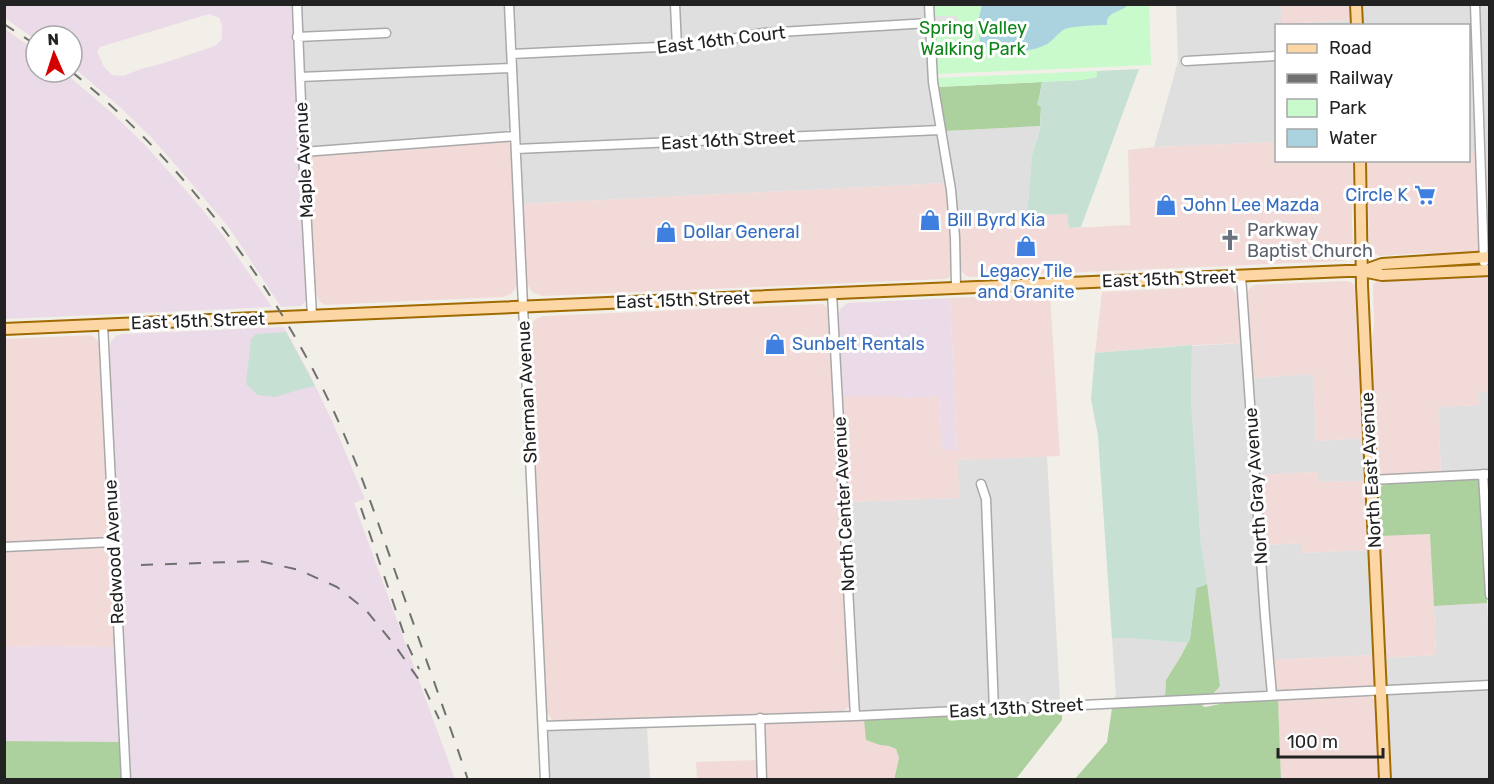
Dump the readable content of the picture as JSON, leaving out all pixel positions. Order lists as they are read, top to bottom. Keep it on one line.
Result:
{"streets":{"main road":["East 15th Street","North East Avenue"],"street":["East 16th Court","East 16th Street","Maple Avenue","Sherman Avenue","North Gray Avenue","North Center Avenue","Redwood Avenue","East 13th Street"]},"crossings":[["East 16th Court","Sherman Avenue"],["East 16th Street","Sherman Avenue"],["Maple Avenue","East 15th Street"],["East 15th Street","Sherman Avenue"],["East 15th Street","North East Avenue"],["East 15th Street","North Gray Avenue"],["East 15th Street","North Center Avenue"],["East 15th Street","Redwood Avenue"],["Sherman Avenue","East 13th Street"],["North East Avenue","East 13th Street"],["North Gray Avenue","East 13th Street"],["North Center Avenue","East 13th Street"]],"parks":["Spring Valley Walking Park"],"places":{"supermarket":["Circle K"],"shop":["John Lee Mazda","Bill Byrd Kia","Dollar General","Legacy Tile and Granite","Sunbelt Rentals"],"church":["Parkway Baptist Church"]},"legend":["Road","Railway","Park","Water"],"scale_bar":"100 m","north":"top"}
